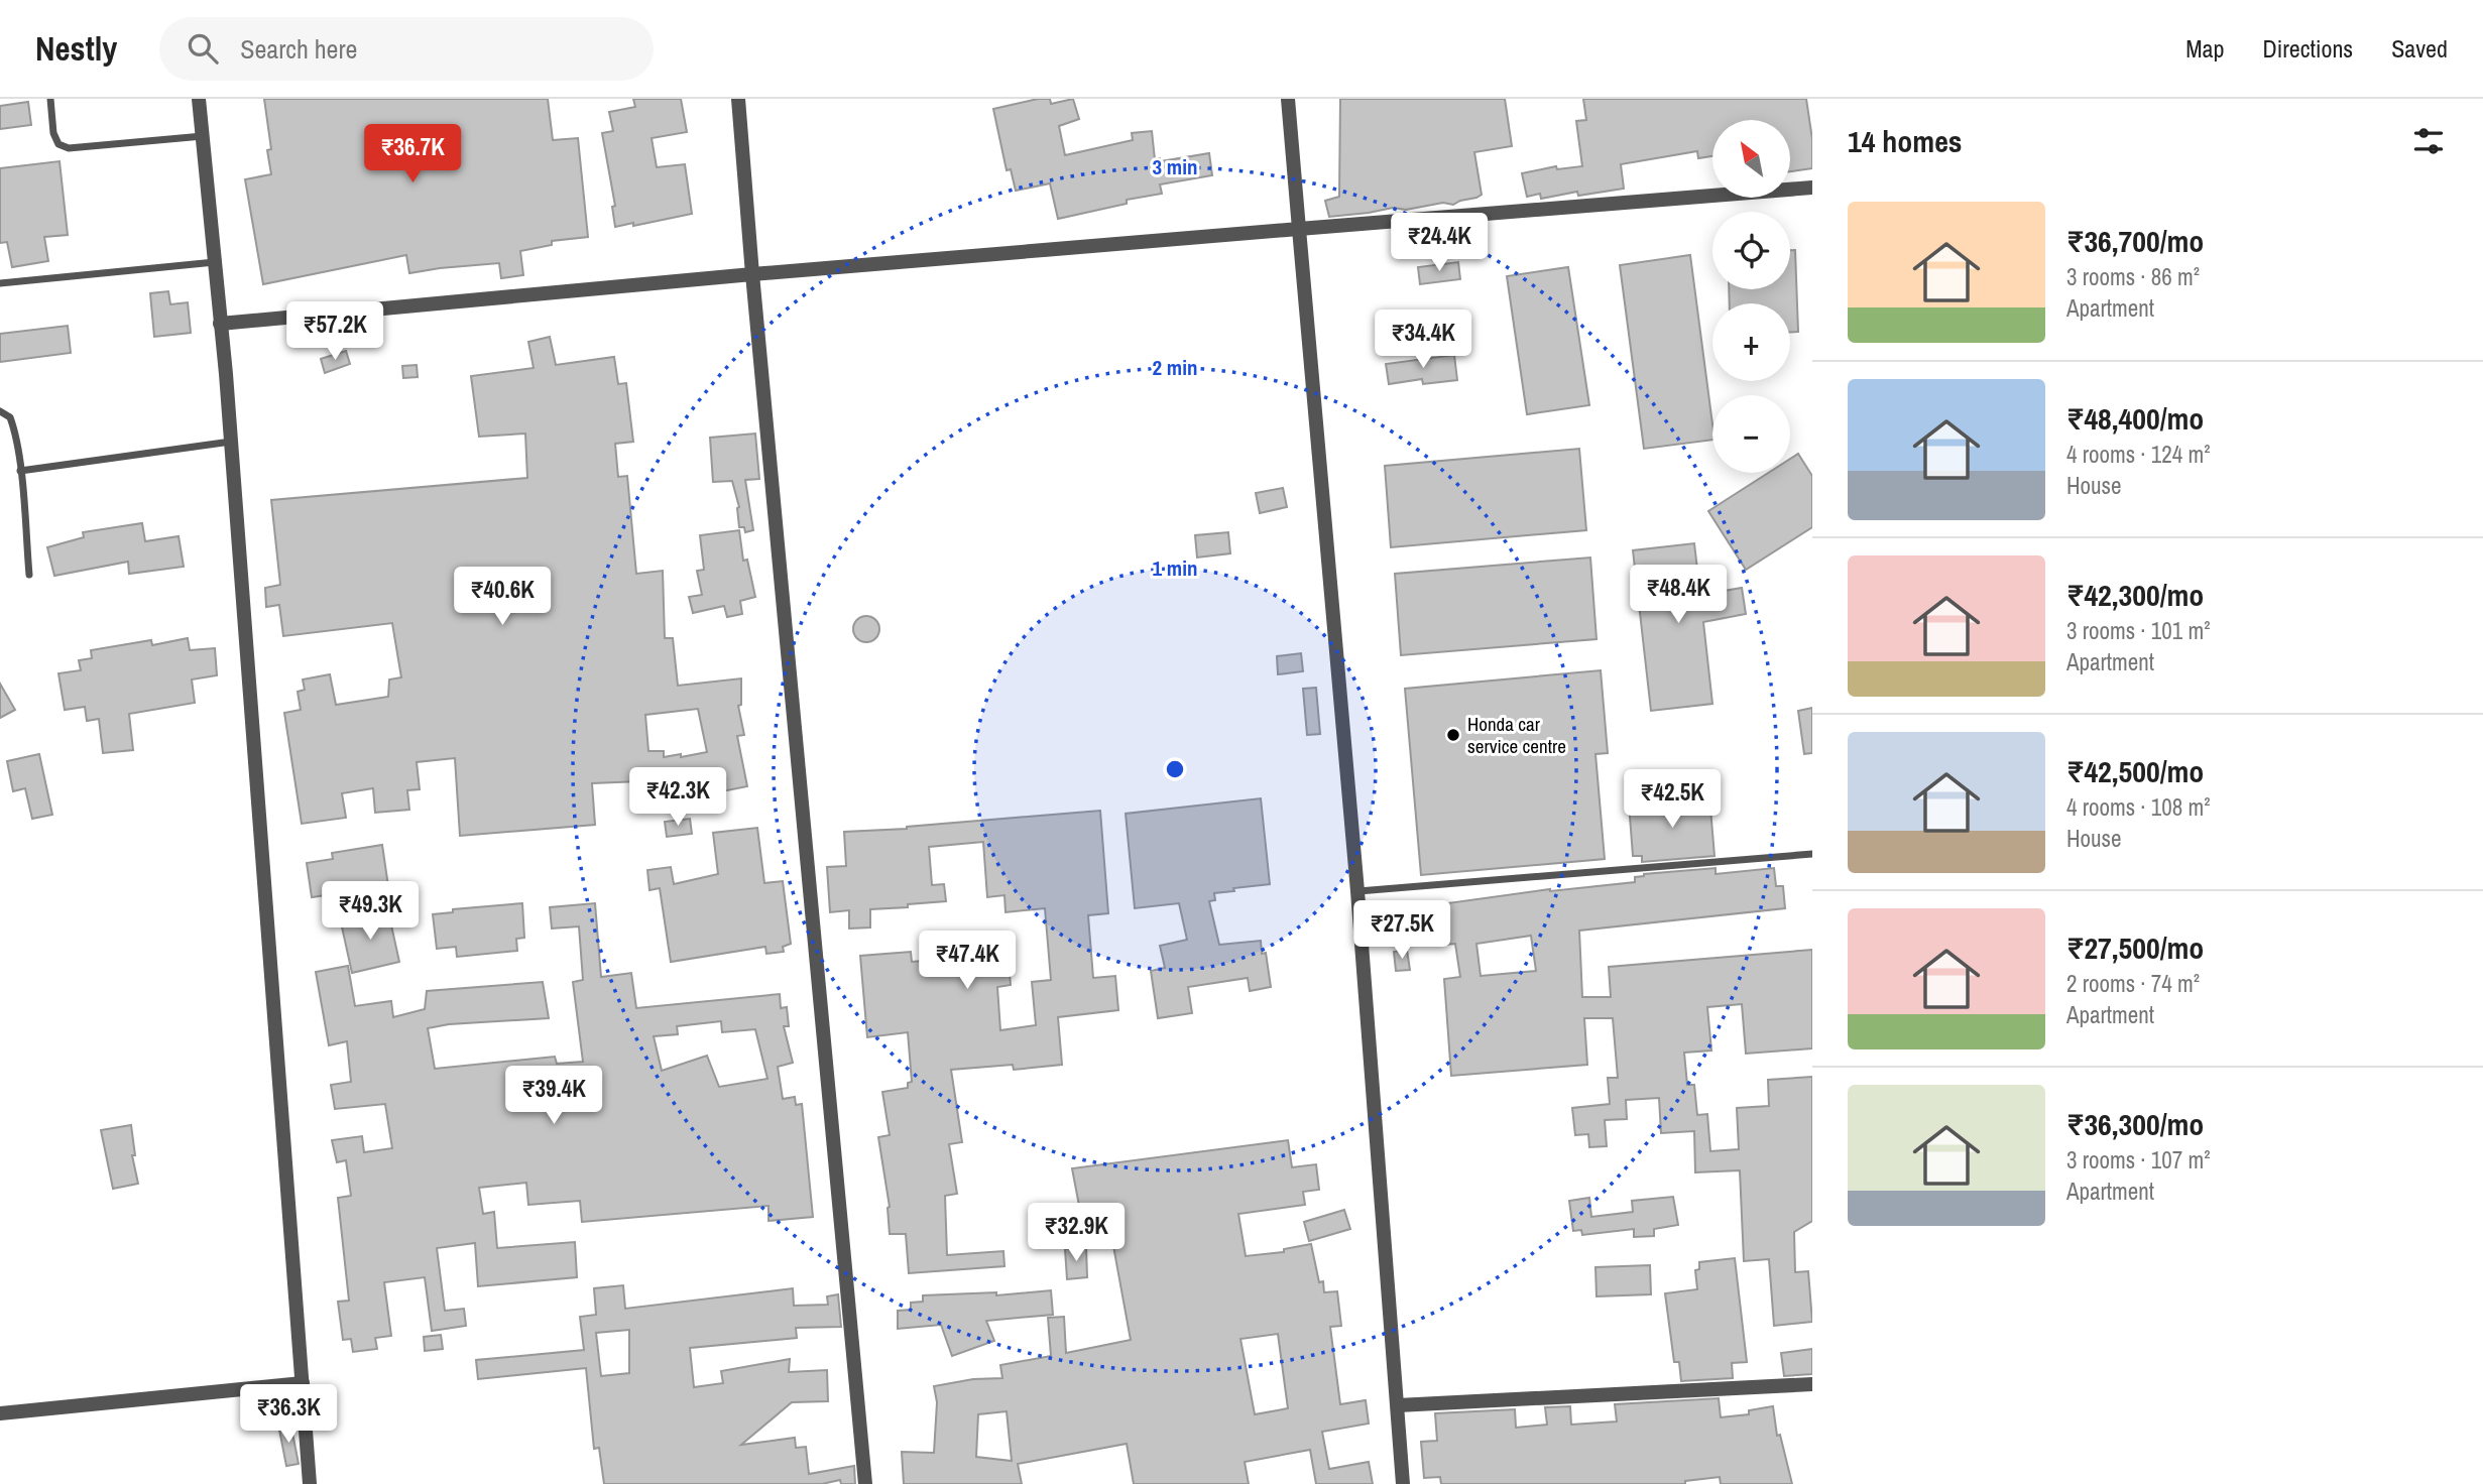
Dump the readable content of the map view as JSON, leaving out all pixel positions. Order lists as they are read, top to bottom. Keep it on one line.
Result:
{"places":["Honda car service centre"],"north":"top left","page":{"header":"Nestly","search":"Search here","nav":["Map","Directions","Saved"],"heading":"14 homes","map_buttons":["+","−"],"price":["₹36.7K","₹24.4K","₹57.2K","₹34.4K","₹48.4K","₹40.6K","₹42.3K","₹42.5K","₹49.3K","₹27.5K","₹47.4K","₹39.4K","₹32.9K","₹36.3K"],"list":[{"name":"₹36,700/mo","note":"3 rooms · 86 m² · Apartment"},{"name":"₹48,400/mo","note":"4 rooms · 124 m² · House"},{"name":"₹42,300/mo","note":"3 rooms · 101 m² · Apartment"},{"name":"₹42,500/mo","note":"4 rooms · 108 m² · House"},{"name":"₹27,500/mo","note":"2 rooms · 74 m² · Apartment"},{"name":"₹36,300/mo","note":"3 rooms · 107 m² · Apartment"}]},"rings":["3 min","2 min","1 min"]}
